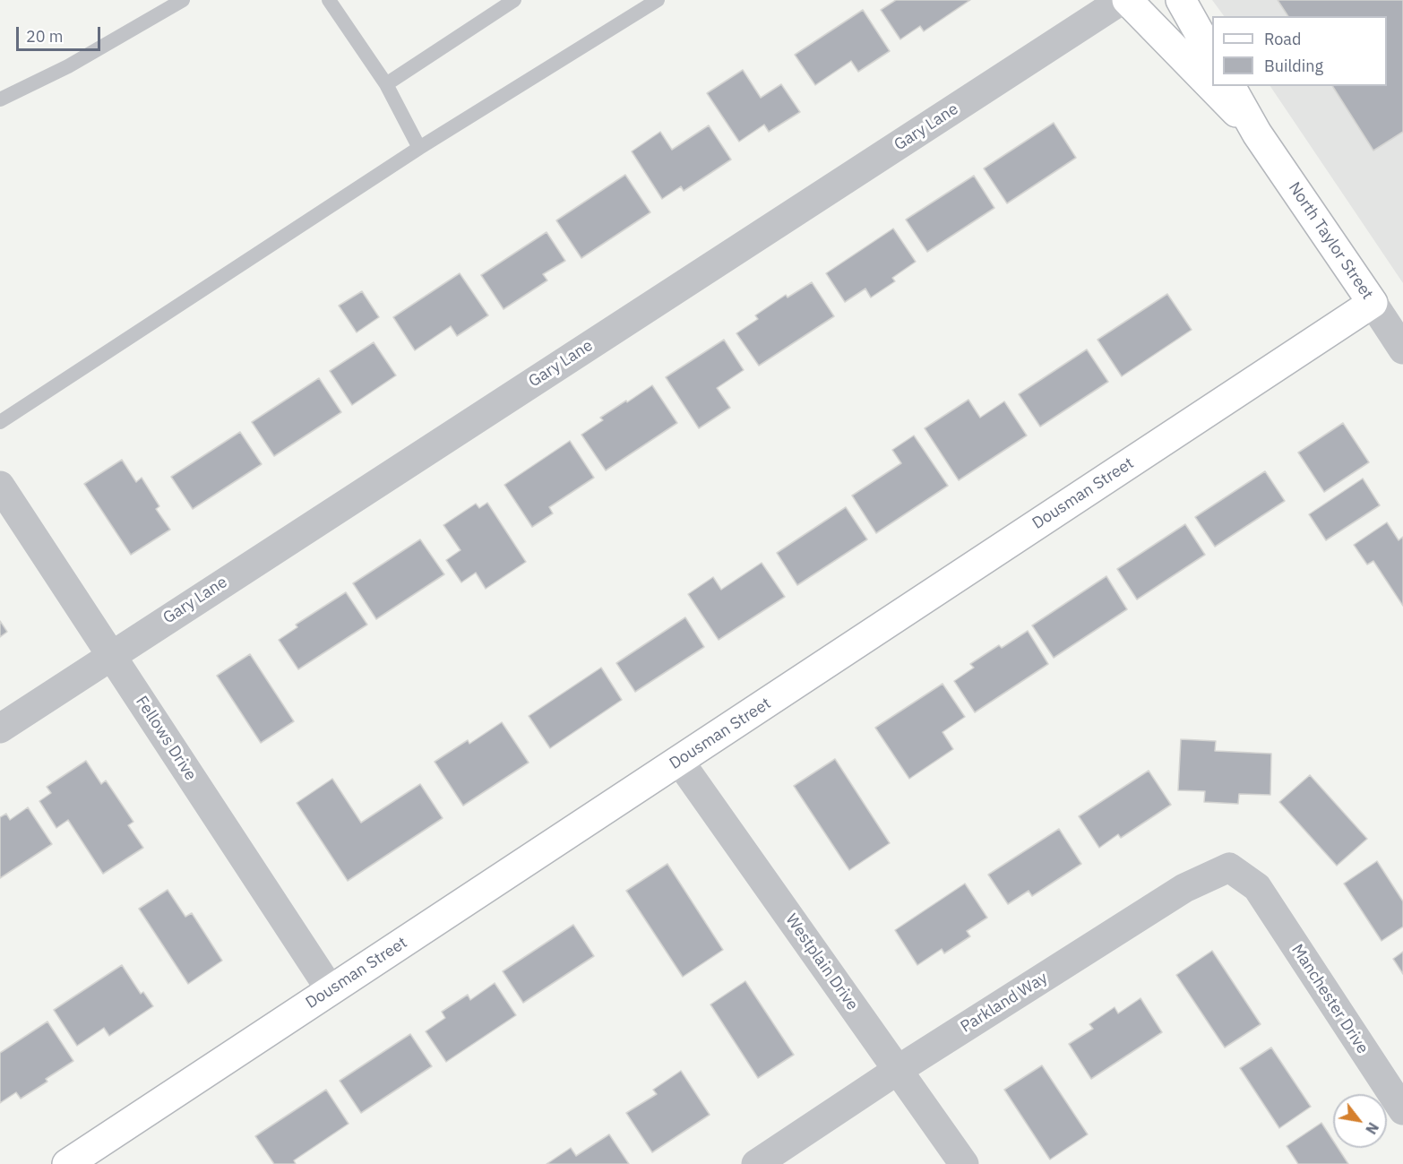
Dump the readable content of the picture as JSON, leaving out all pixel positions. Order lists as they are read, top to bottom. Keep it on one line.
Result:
{"streets":{"street":["Gary Lane","North Taylor Street","Dousman Street","Fellows Drive","Westplain Drive","Manchester Drive","Parkland Way"]},"crossings":[["Gary Lane","Fellows Drive"],["North Taylor Street","Dousman Street"],["Dousman Street","Fellows Drive"],["Dousman Street","Westplain Drive"],["Westplain Drive","Parkland Way"],["Manchester Drive","Parkland Way"]],"legend":["Road","Building"],"scale_bar":"20 m","north":"bottom right"}
